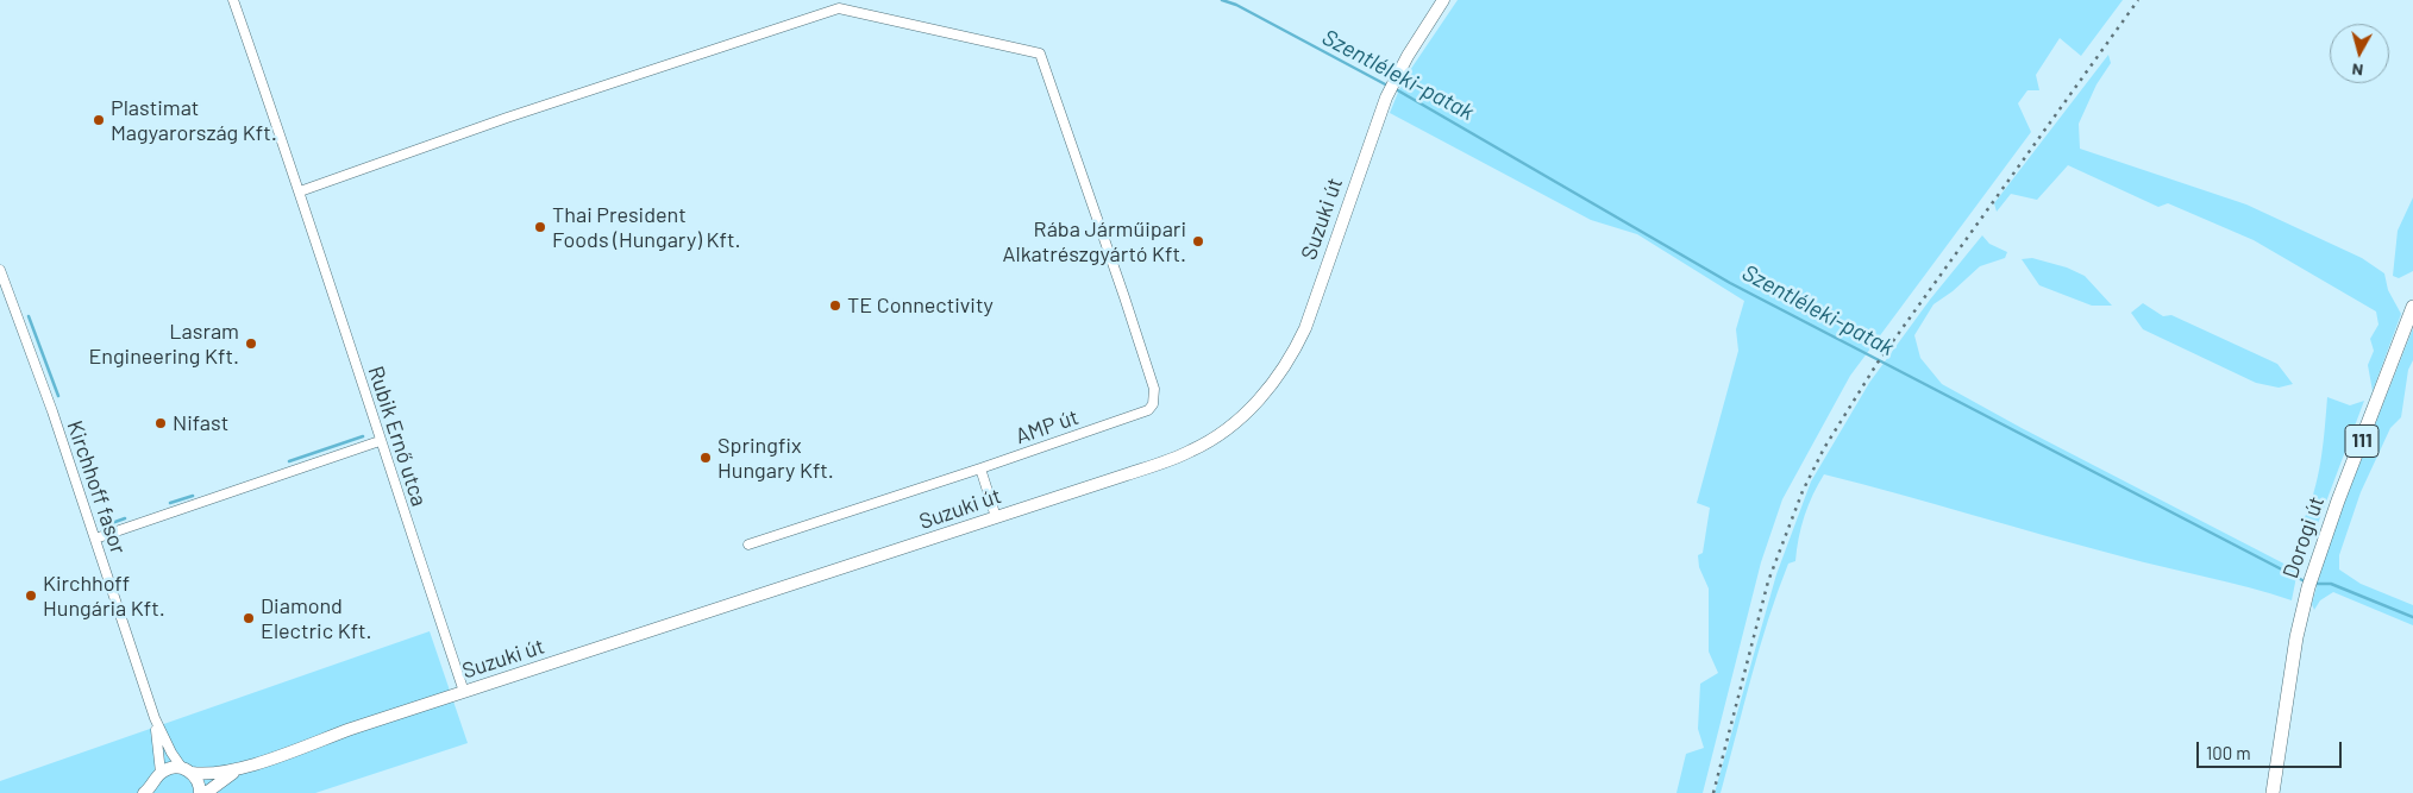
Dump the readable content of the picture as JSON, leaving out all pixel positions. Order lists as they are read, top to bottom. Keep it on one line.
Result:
{"streets":{"main road":["Suzuki út","111","Dorogi út"],"street":["AMP út","Rubik Ernő utca","Kirchhoff fasor"]},"crossings":[["Suzuki út","Rubik Ernő utca"],["AMP út","Rubik Ernő utca"]],"water":["Szentléleki-patak"],"places":["Plastimat Magyarország Kft.","Thai President Foods (Hungary) Kft.","Rába Járműipari Alkatrészgyártó Kft.","TE Connectivity","Lasram Engineering Kft.","Nifast","Springfix Hungary Kft.","Kirchhoff Hungária Kft.","Diamond Electric Kft."],"scale_bar":"100 m","north":"bottom"}
